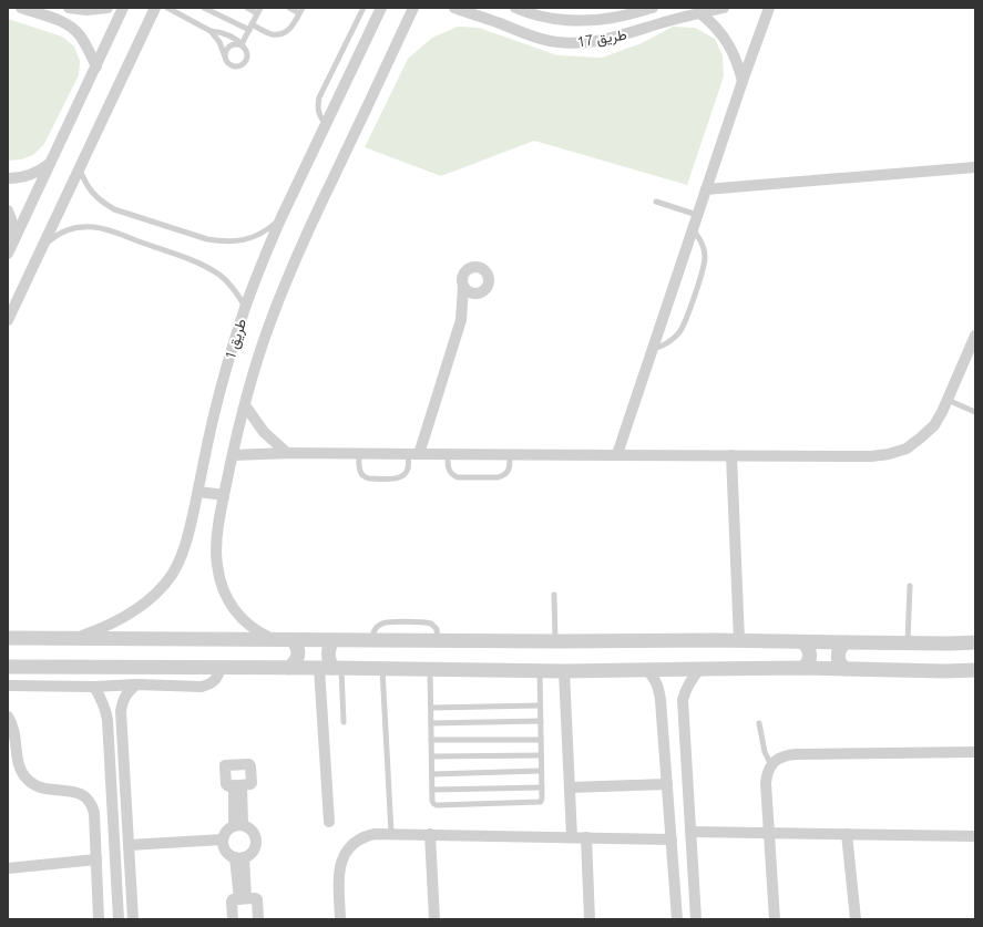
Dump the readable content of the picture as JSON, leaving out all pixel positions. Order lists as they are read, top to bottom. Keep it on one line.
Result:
{"streets":{"street":["طريق 17","طريق 1"]}}
